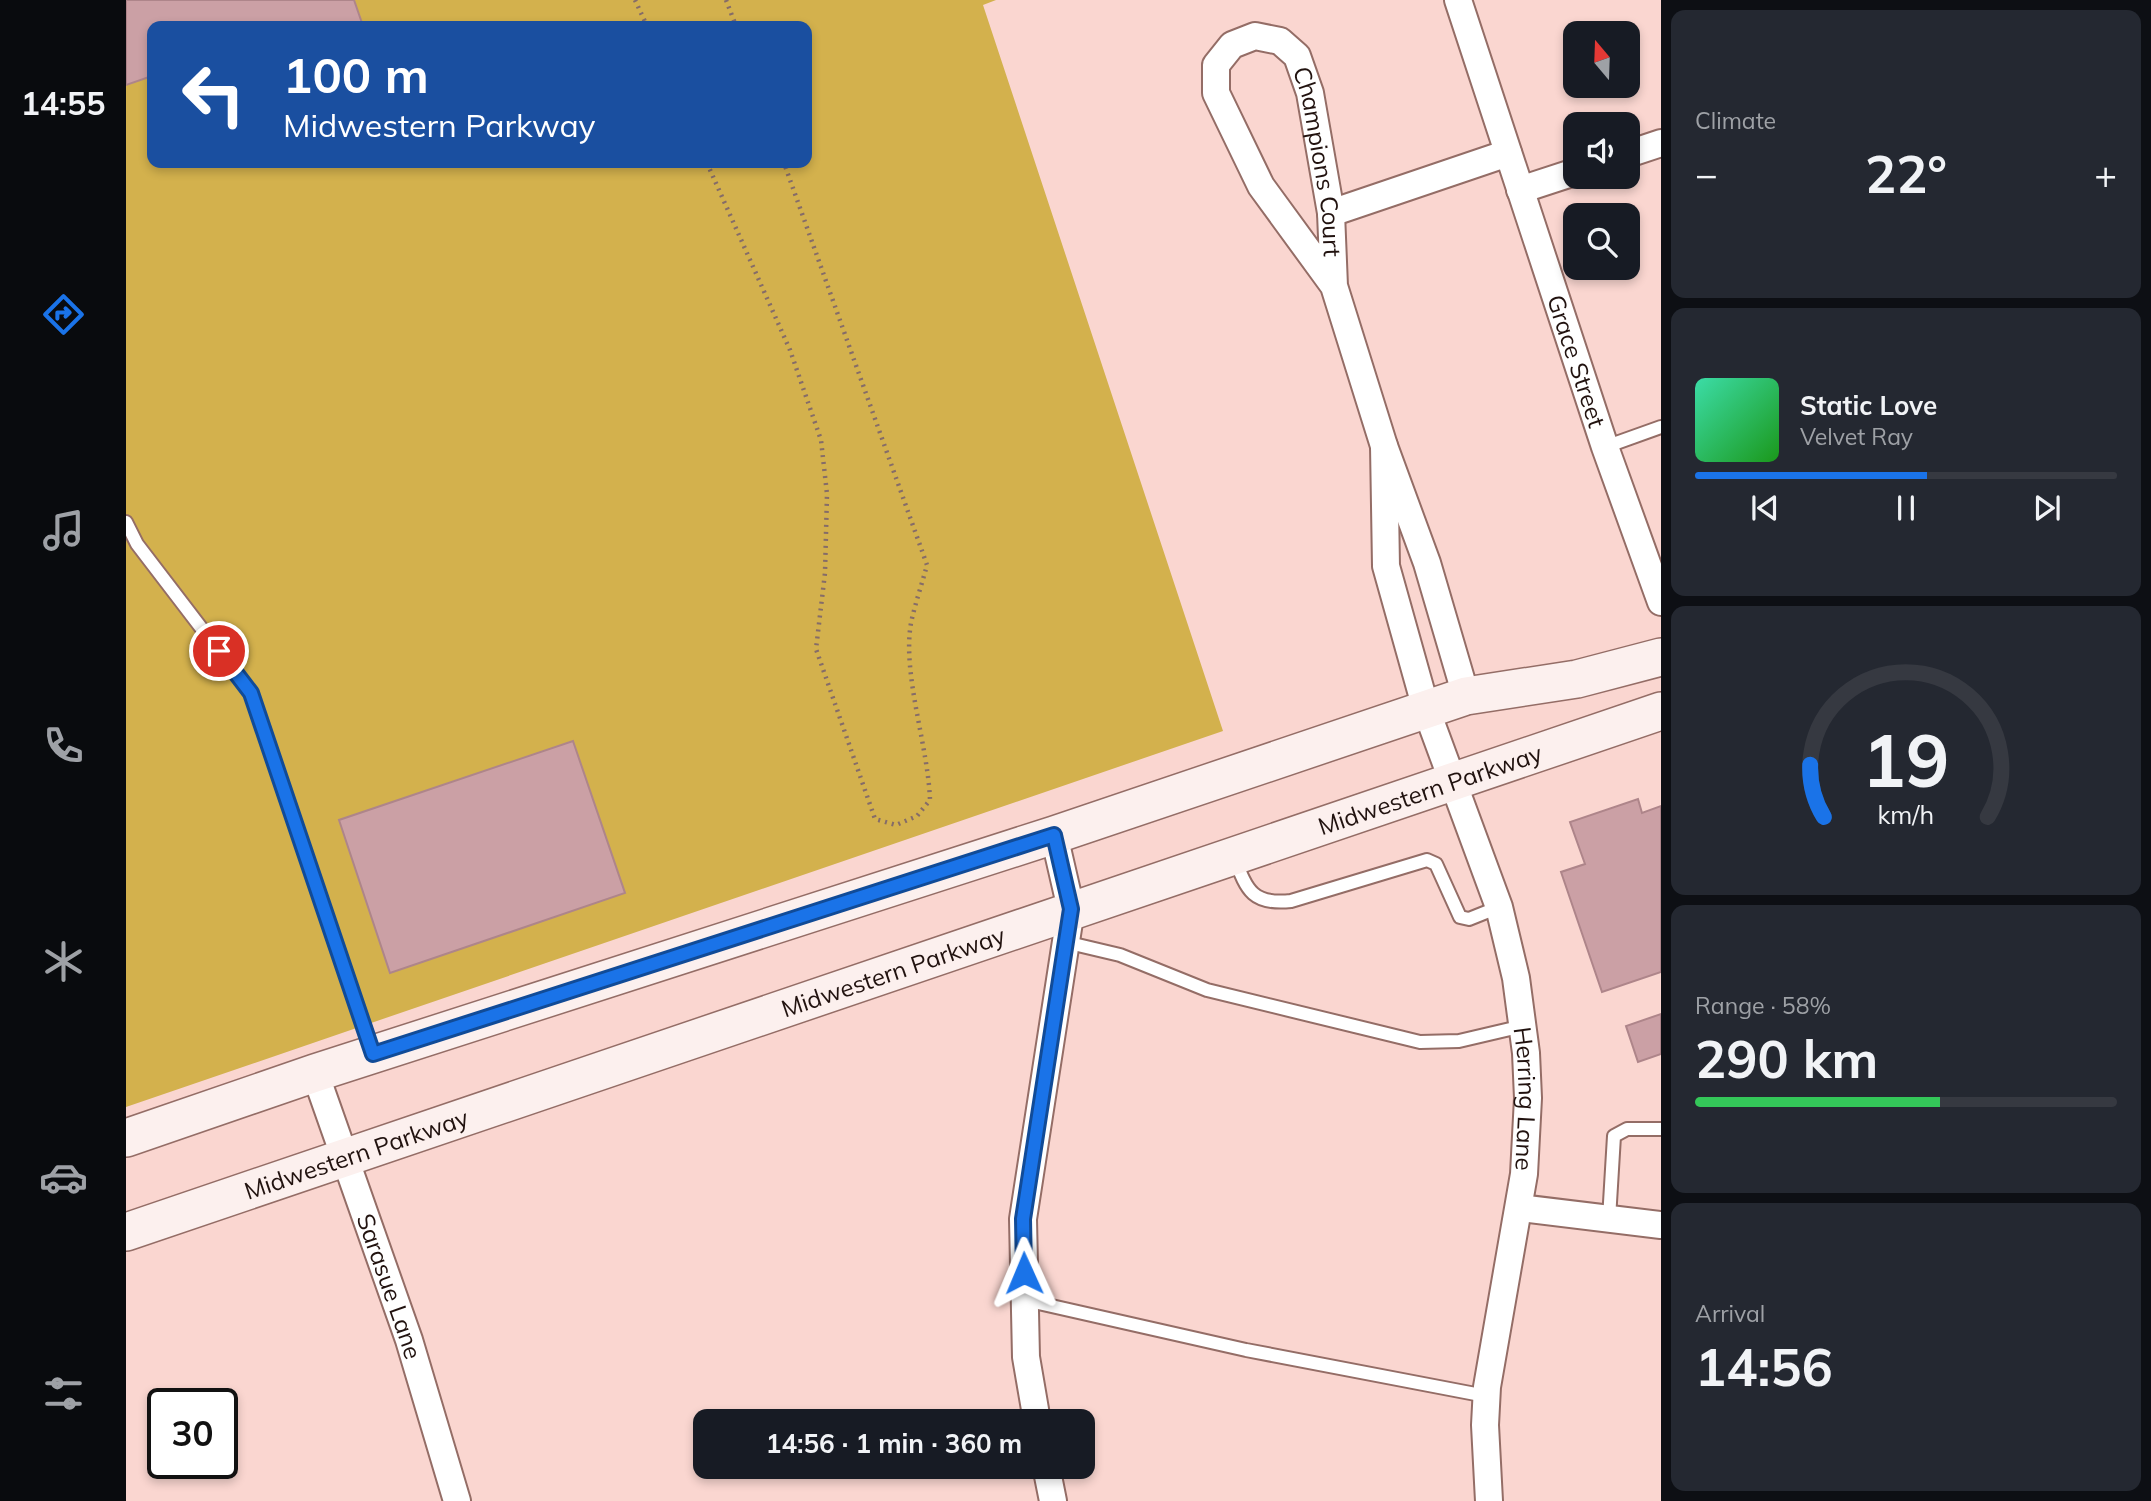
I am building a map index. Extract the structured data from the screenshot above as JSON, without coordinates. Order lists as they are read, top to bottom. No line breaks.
{"streets":{"main road":["Midwestern Parkway"],"street":["Champions Court","Grace Street","Herring Lane","Sarasue Lane"]},"crossings":[["Champions Court","Herring Lane"],["Midwestern Parkway","Herring Lane"],["Midwestern Parkway","Sarasue Lane"]],"north":"top","page":{"tabs":"14:55","tile":["Climate",["Range · 58%","290 km"],["Arrival","14:56"]],"turn":["100 m","Midwestern Parkway"],"heat":["−","22°","+"],"song":["Static Love","Velvet Ray"],"limit":"30","trip":"14:56 · 1 min · 360 m","gauge":["19","km/h"]}}
